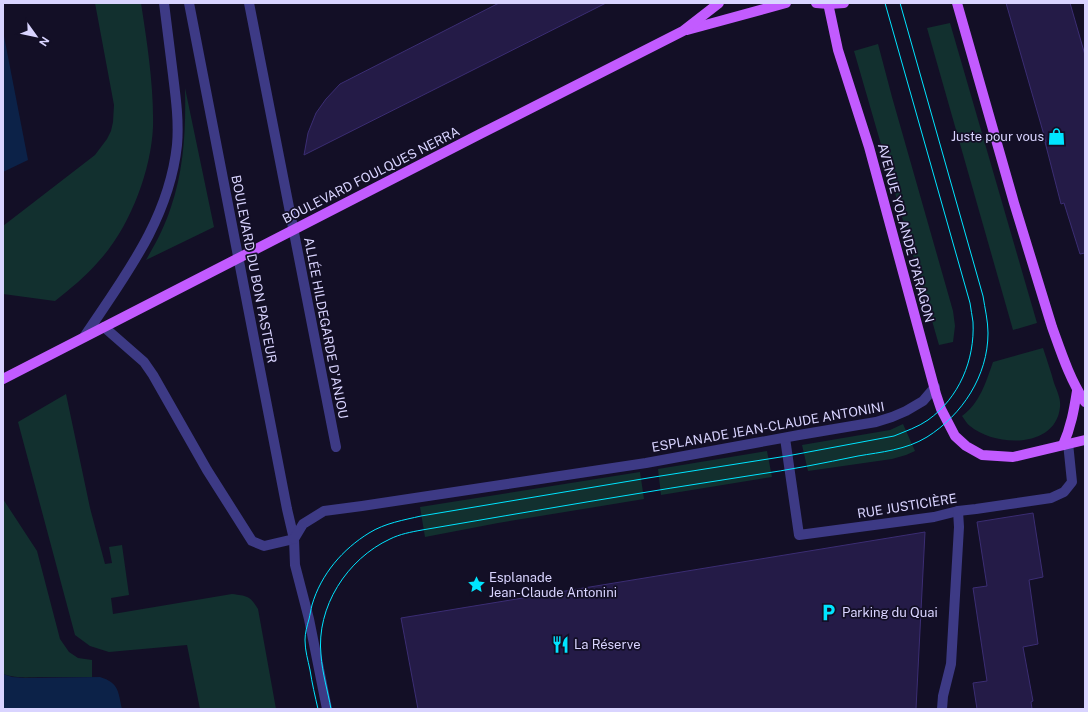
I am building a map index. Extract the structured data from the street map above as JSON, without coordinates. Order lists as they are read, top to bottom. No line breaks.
{"streets":{"main road":["BOULEVARD FOULQUES NERRA","AVENUE YOLANDE D’ARAGON"],"street":["BOULEVARD DU BON PASTEUR","ALLÉE HILDEGARDE D'ANJOU","ESPLANADE JEAN-CLAUDE ANTONINI","RUE JUSTICIÈRE"]},"crossings":[["AVENUE YOLANDE D’ARAGON","ESPLANADE JEAN-CLAUDE ANTONINI"],["AVENUE YOLANDE D’ARAGON","RUE JUSTICIÈRE"],["BOULEVARD DU BON PASTEUR","ESPLANADE JEAN-CLAUDE ANTONINI"],["ESPLANADE JEAN-CLAUDE ANTONINI","RUE JUSTICIÈRE"]],"places":{"shop":["Juste pour vous"],"place":["Esplanade Jean-Claude Antonini"],"parking":["Parking du Quai"],"restaurant":["La Réserve"]},"north":"bottom right"}
